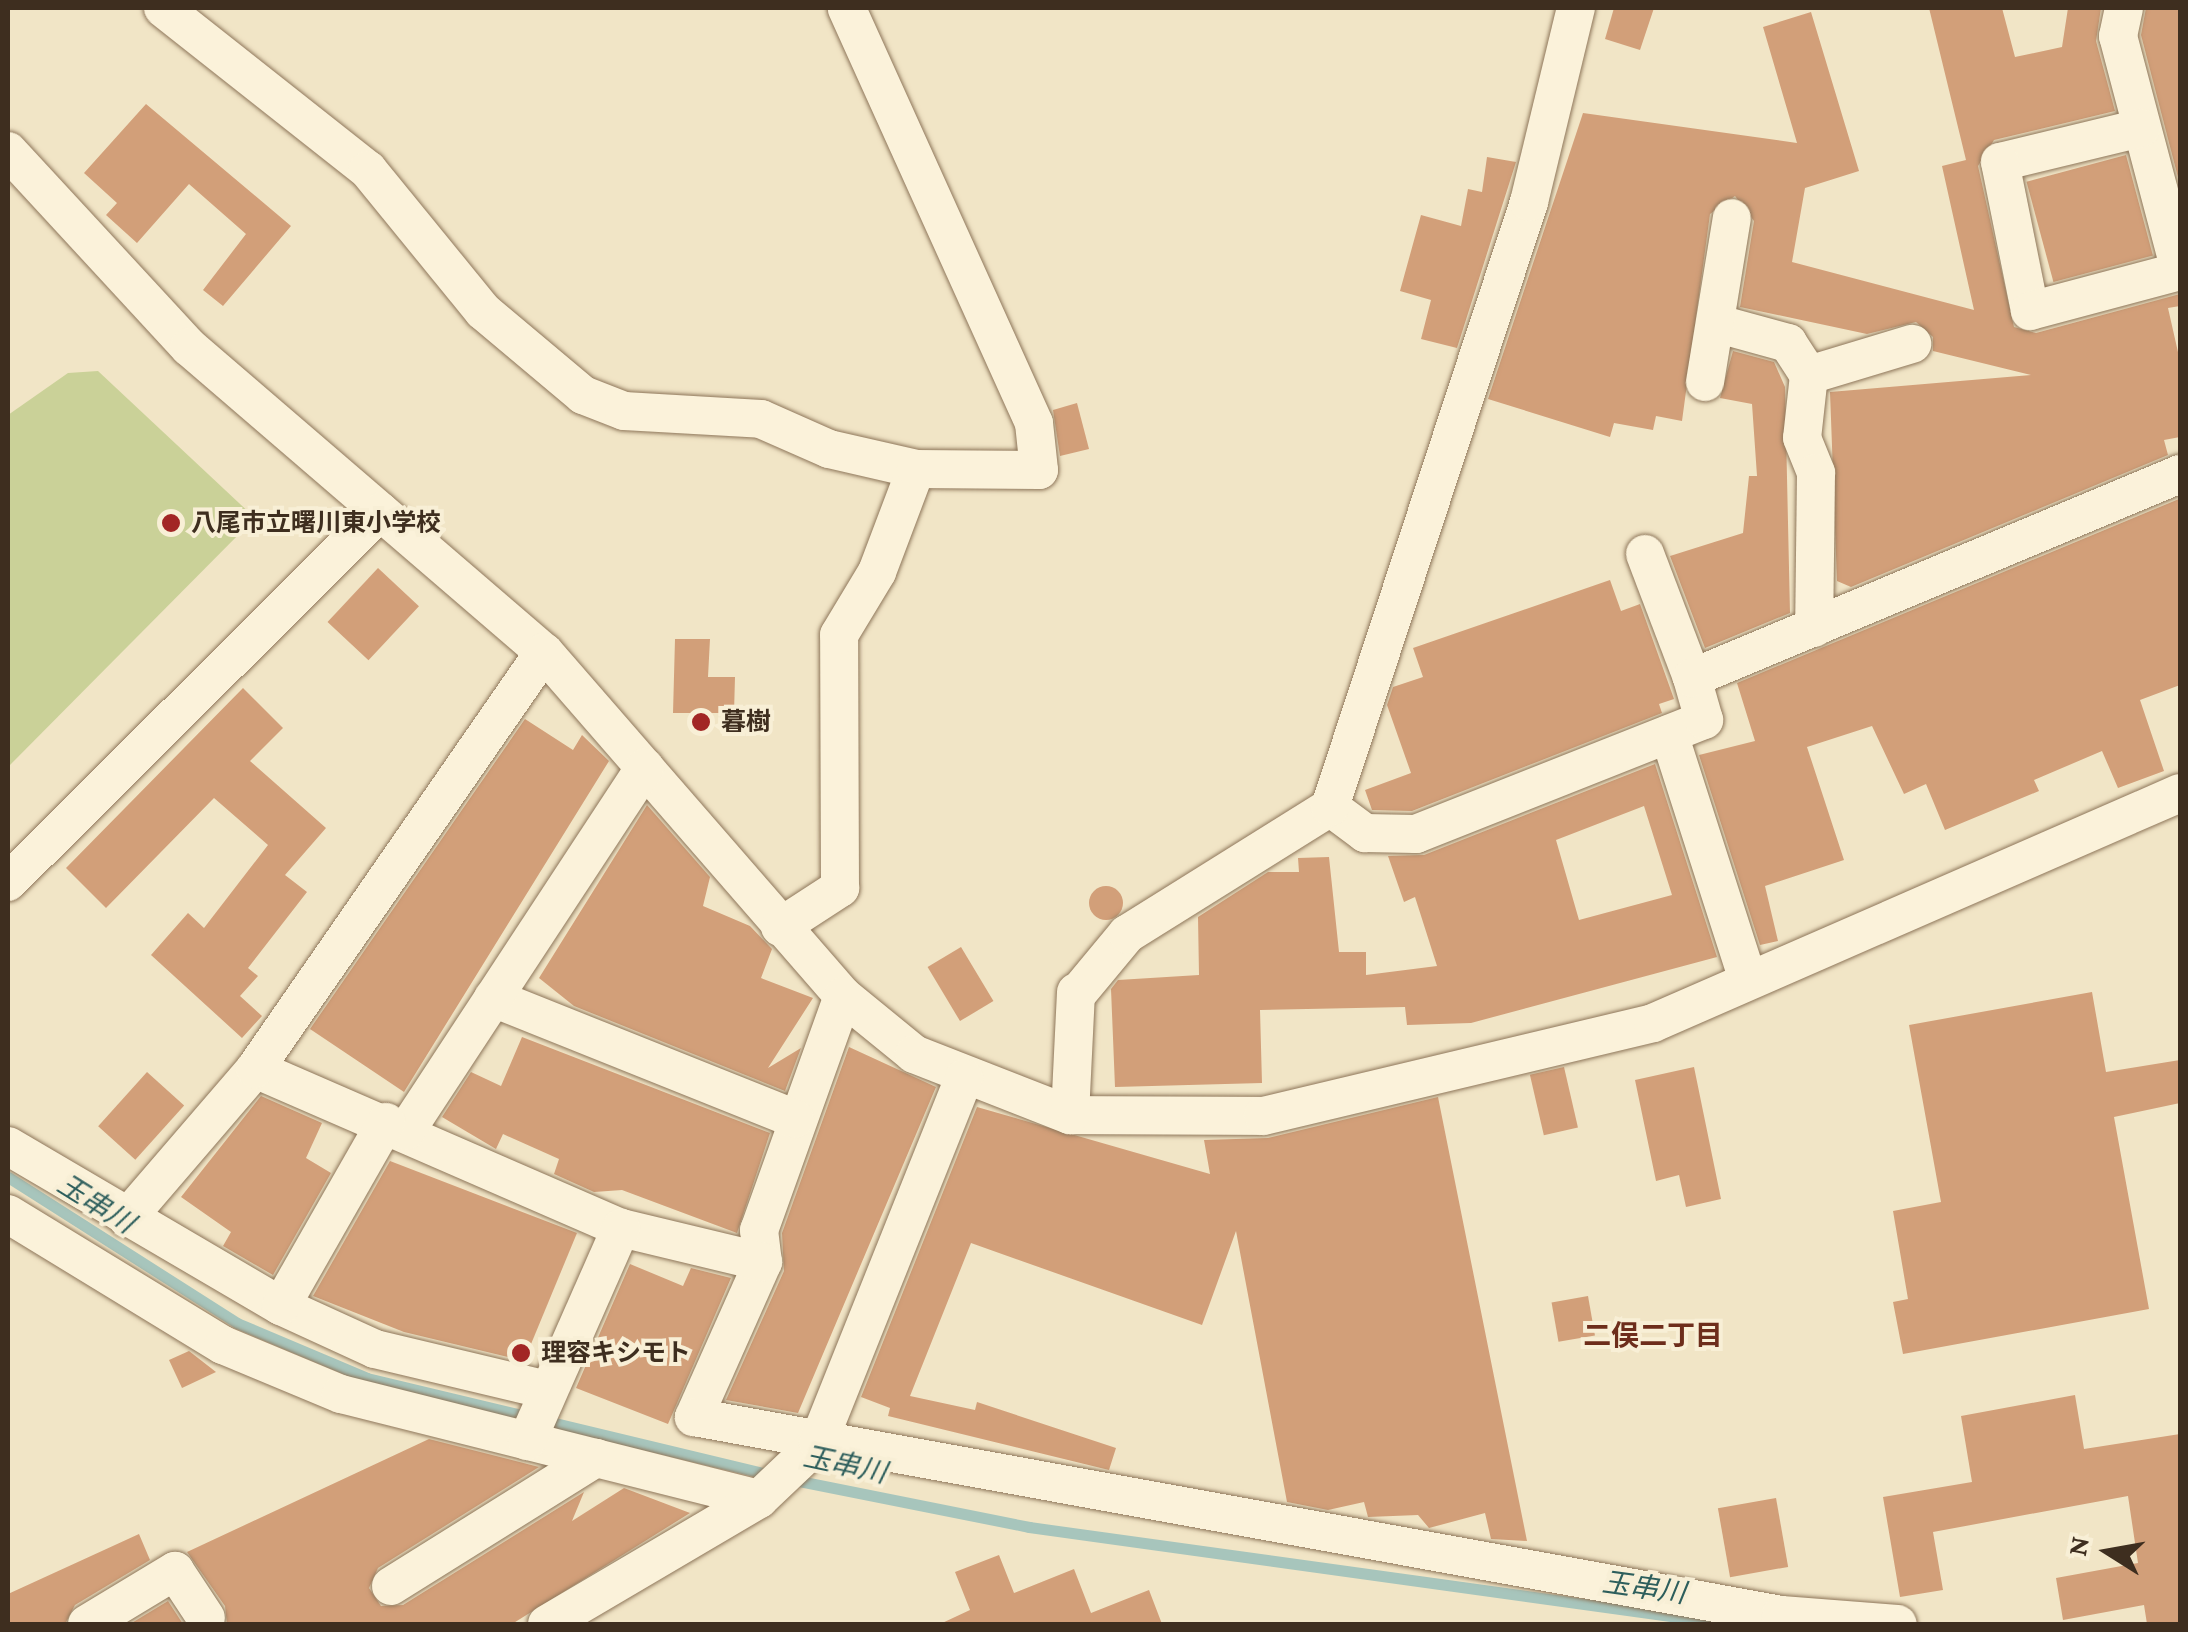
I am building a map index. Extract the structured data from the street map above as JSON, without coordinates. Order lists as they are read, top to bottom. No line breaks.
{"districts":["二俣二丁目"],"water":["玉串川"],"places":["八尾市立曙川東小学校","暮樹","理容キシモト"],"north":"left"}
